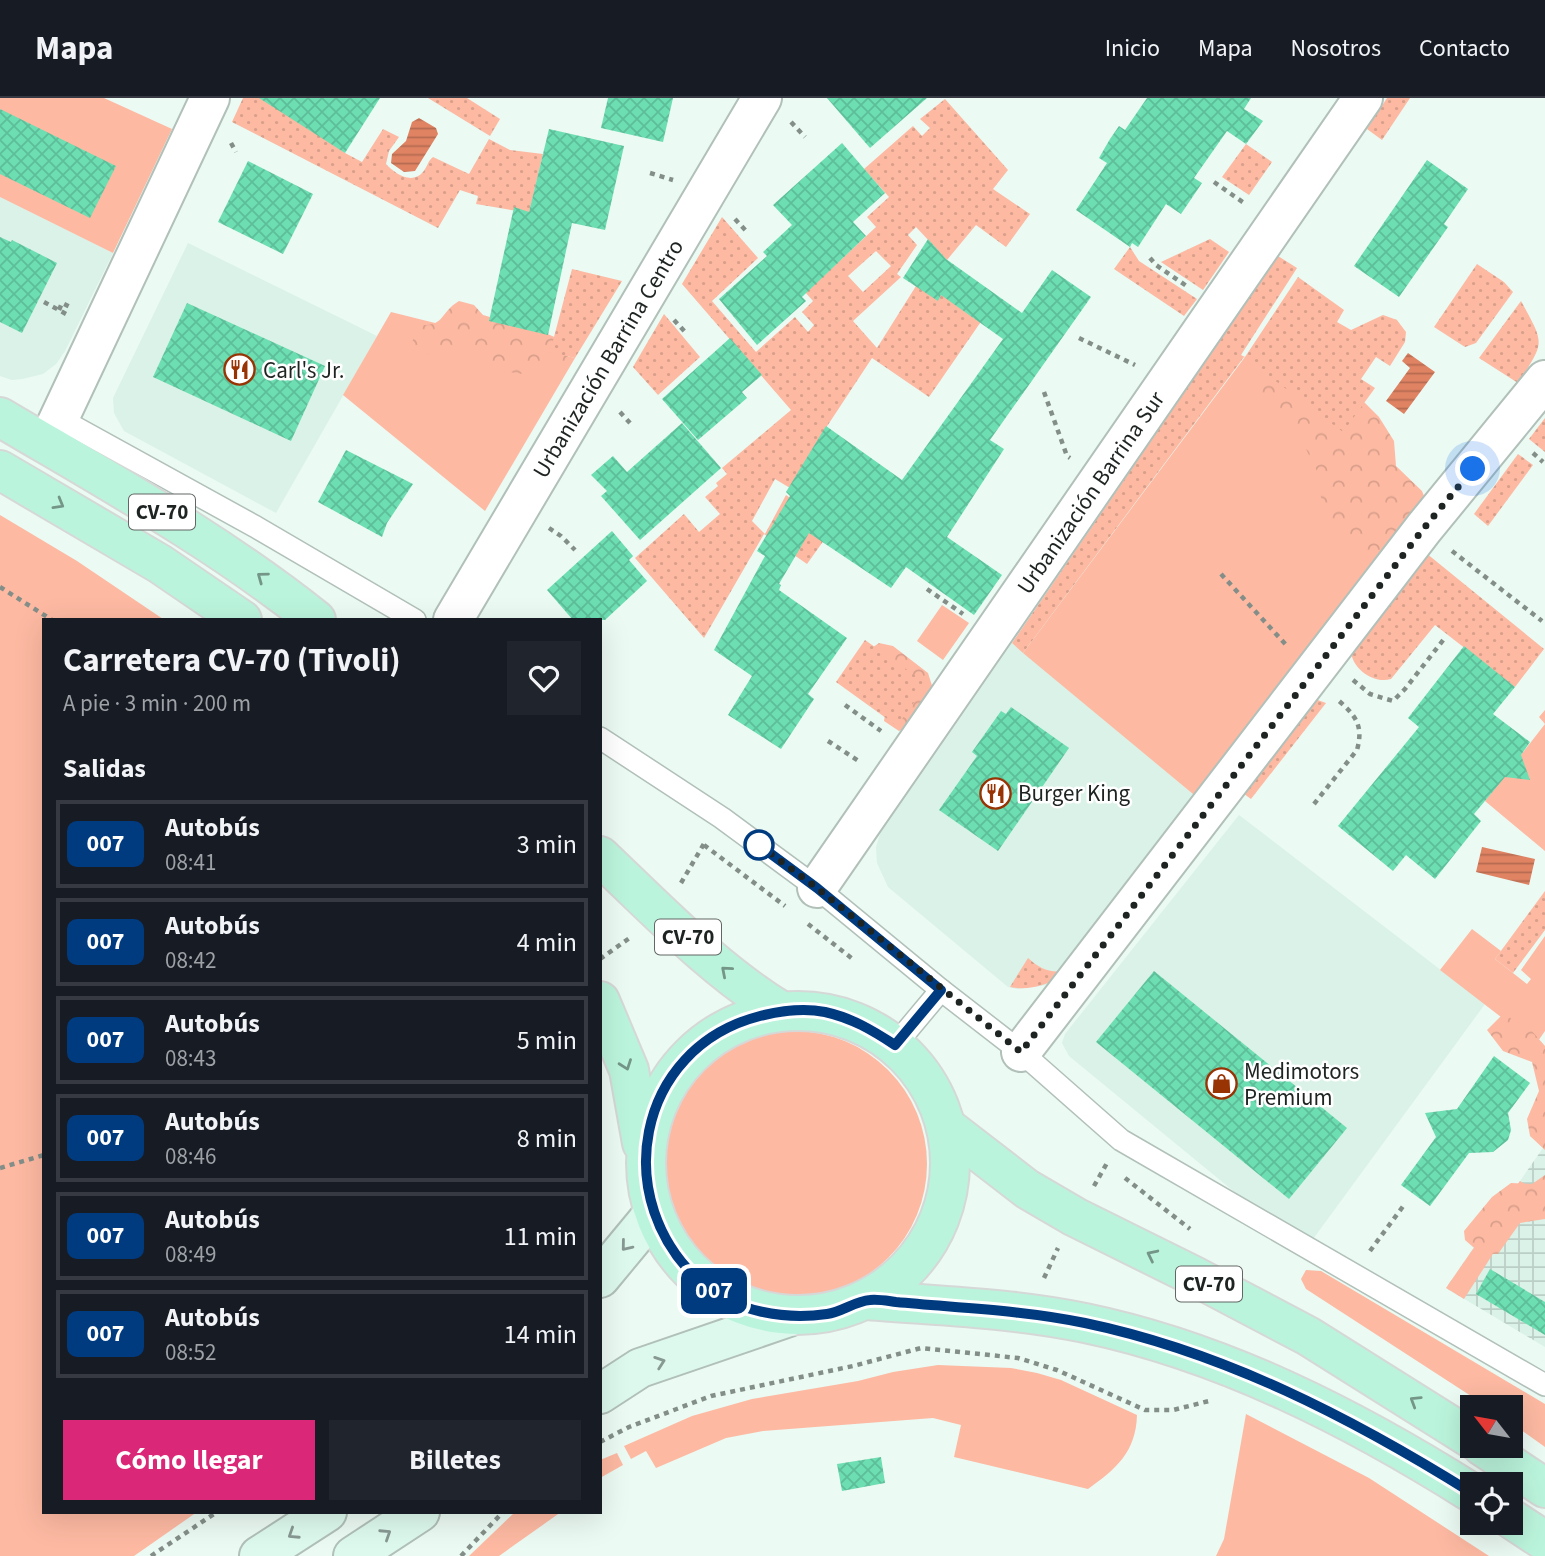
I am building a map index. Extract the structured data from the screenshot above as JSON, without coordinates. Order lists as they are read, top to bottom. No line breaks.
{"streets":{"main road":["CV-70"],"street":["Urbanización Barrina Centro","Urbanización Barrina Sur"]},"places":{"restaurant":["Carl's Jr.","Burger King"],"shop":["Medimotors Premium"]},"lines":["bus line 007"],"north":"top left","page":{"header":"Mapa","nav":["Inicio","Mapa","Nosotros","Contacto"],"on_map":"007","heading":[["Carretera CV-70 (Tivoli)","A pie · 3 min · 200 m"],"Salidas"],"list":[{"mark":"007","name":"Autobús","note":"08:41","value":"3 min"},{"mark":"007","name":"Autobús","note":"08:42","value":"4 min"},{"mark":"007","name":"Autobús","note":"08:43","value":"5 min"},{"mark":"007","name":"Autobús","note":"08:46","value":"8 min"},{"mark":"007","name":"Autobús","note":"08:49","value":"11 min"},{"mark":"007","name":"Autobús","note":"08:52","value":"14 min"}],"buttons":["Cómo llegar","Billetes"]}}
